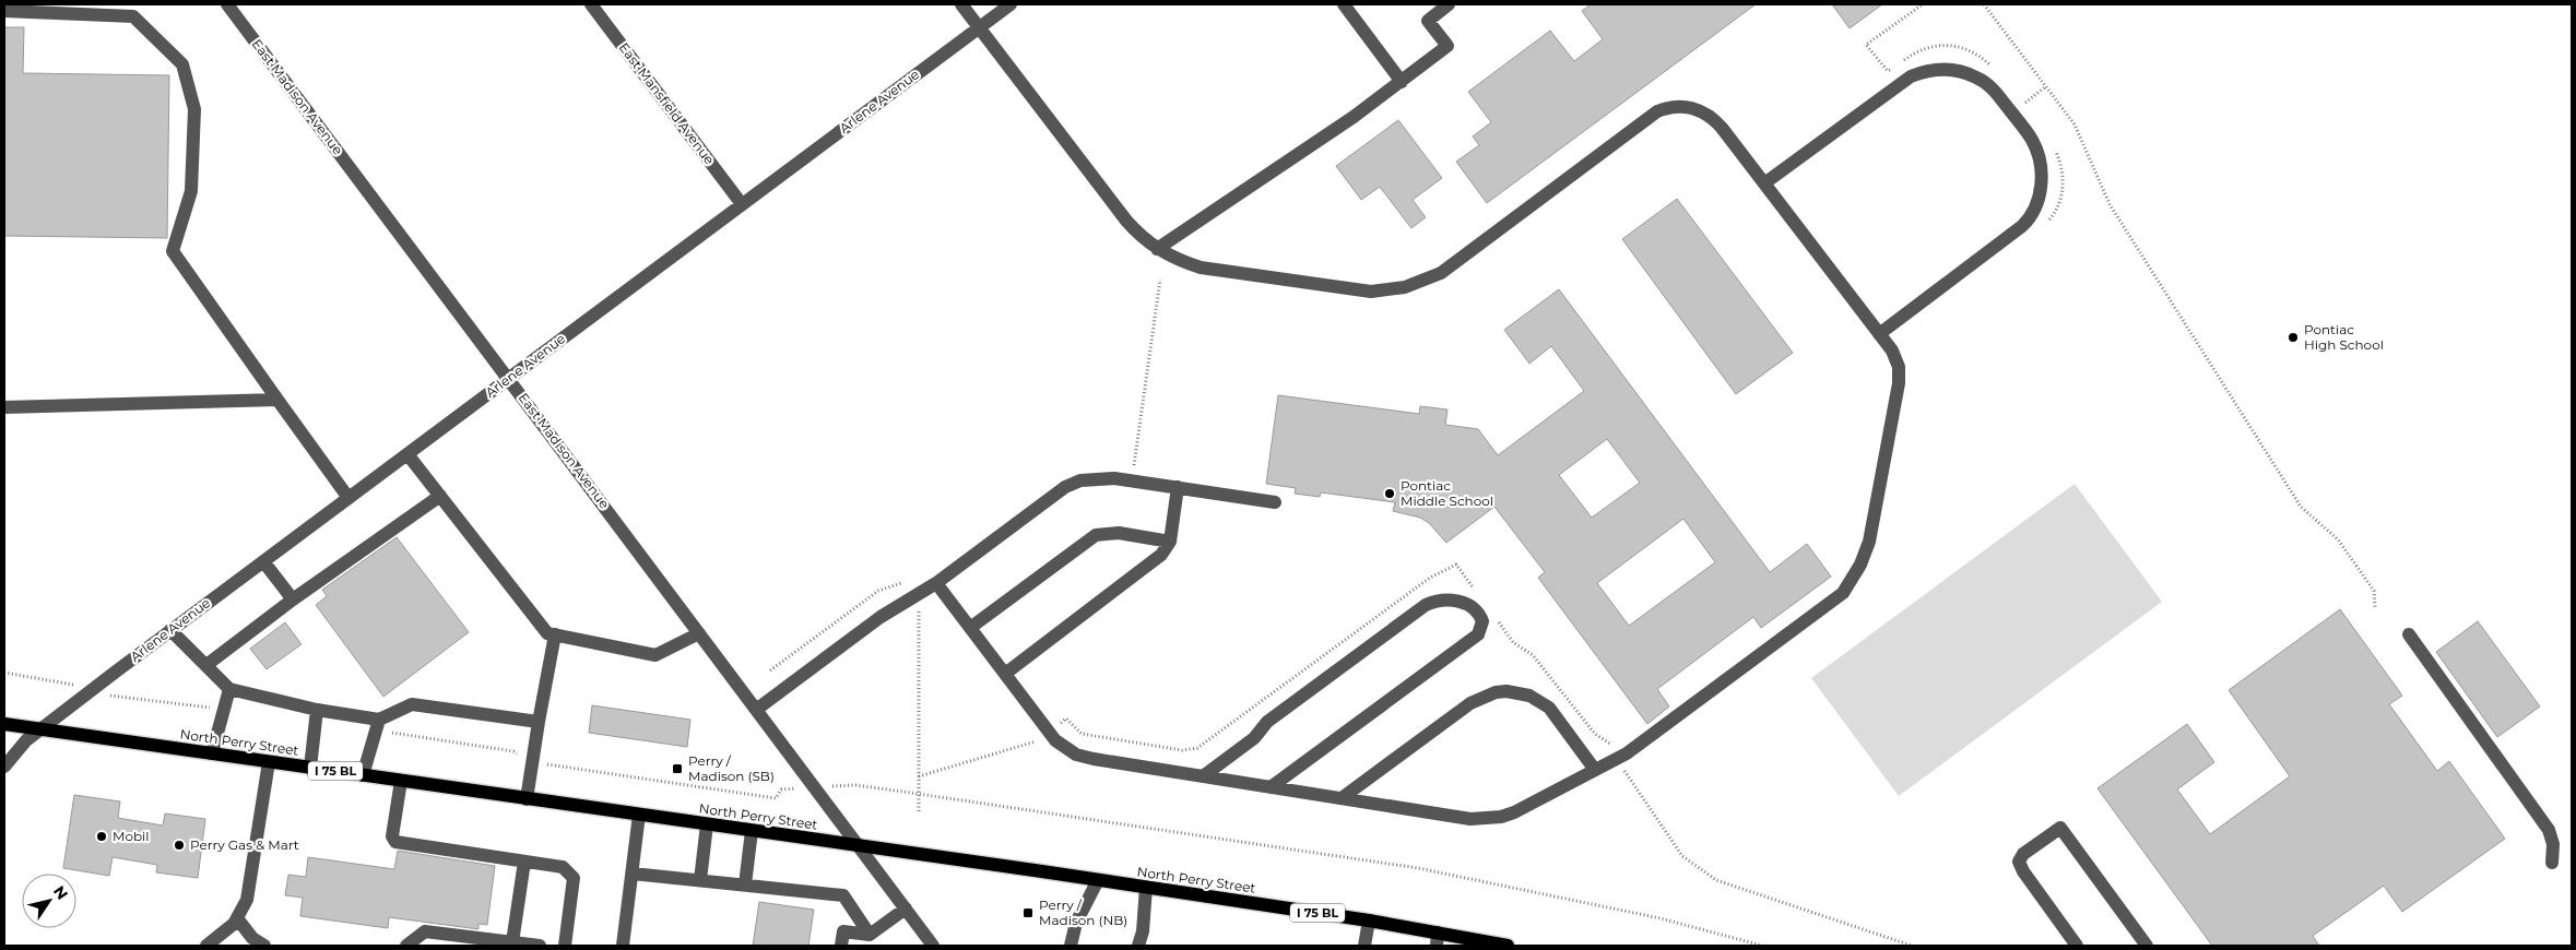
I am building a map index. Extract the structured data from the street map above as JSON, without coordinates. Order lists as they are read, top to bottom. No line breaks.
{"streets":{"main road":["North Perry Street","I 75 BL"],"street":["East Madison Avenue","Arlene Avenue","East Mansfield Avenue"]},"crossings":[["East Madison Avenue","Arlene Avenue"],["East Madison Avenue","North Perry Street"],["Arlene Avenue","East Mansfield Avenue"],["Arlene Avenue","North Perry Street"]],"places":{"other":["Pontiac High School","Pontiac Middle School","Mobil","Perry Gas & Mart"],"transit":["Perry / Madison (SB)","Perry / Madison (NB)"]},"north":"top right"}
